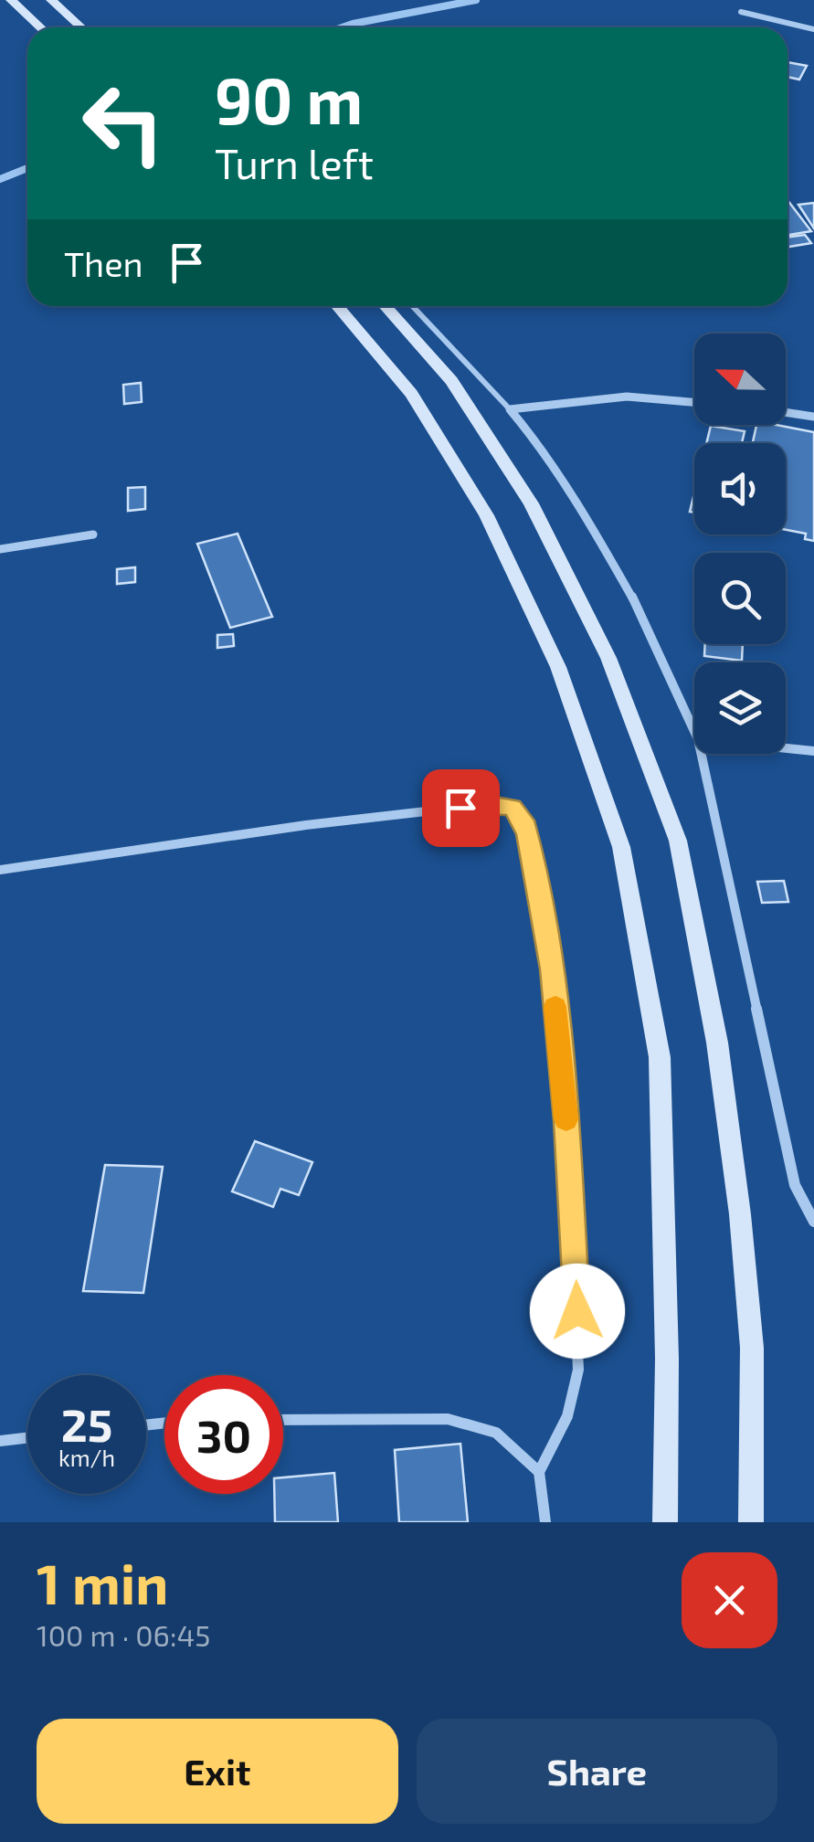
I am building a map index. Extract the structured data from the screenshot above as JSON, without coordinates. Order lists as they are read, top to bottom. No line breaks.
{"north":"left","page":{"turn":["90 m","Turn left"],"then":"Then","speed":"25 km/h","limit":"30","heading":["1 min","100 m · 06:45"],"buttons":["Exit","Share"]}}
